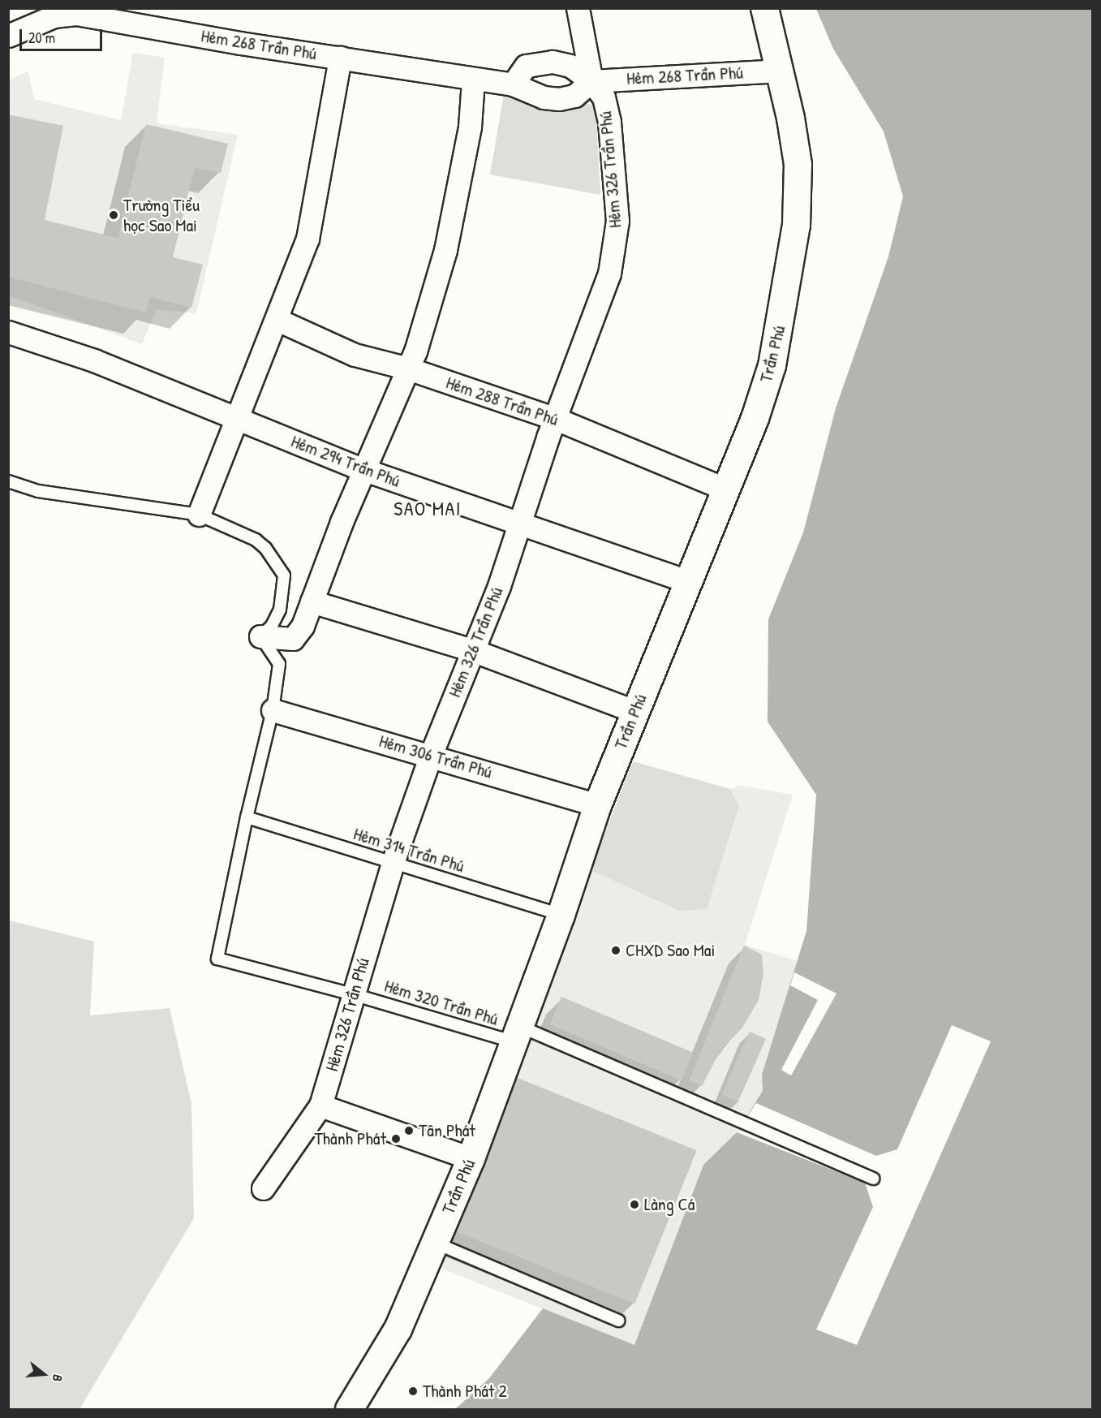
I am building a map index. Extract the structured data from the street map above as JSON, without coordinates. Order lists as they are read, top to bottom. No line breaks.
{"streets":{"main road":["Trần Phú"],"street":["Hẻm 268 Trần Phú","Hẻm 326 Trần Phú","Hẻm 288 Trần Phú","Hẻm 294 Trần Phú","Hẻm 306 Trần Phú"],"lane":["Hẻm 314 Trần Phú","Hẻm 320 Trần Phú"]},"crossings":[["Hẻm 268 Trần Phú","Hẻm 326 Trần Phú"],["Hẻm 268 Trần Phú","Trần Phú"],["Hẻm 326 Trần Phú","Hẻm 288 Trần Phú"],["Hẻm 326 Trần Phú","Hẻm 294 Trần Phú"],["Hẻm 326 Trần Phú","Hẻm 306 Trần Phú"],["Hẻm 326 Trần Phú","Hẻm 314 Trần Phú"],["Hẻm 326 Trần Phú","Hẻm 320 Trần Phú"],["Trần Phú","Hẻm 288 Trần Phú"],["Trần Phú","Hẻm 294 Trần Phú"],["Trần Phú","Hẻm 306 Trần Phú"],["Trần Phú","Hẻm 314 Trần Phú"],["Trần Phú","Hẻm 320 Trần Phú"],["Hẻm 314 Trần Phú","Hẻm 320 Trần Phú"]],"districts":["SAO MAI"],"places":["Trường Tiểu học Sao Mai","CHXD Sao Mai","Tân Phát","Thành Phát","Làng Cá","Thành Phát 2"],"scale_bar":"20 m","north":"right"}
